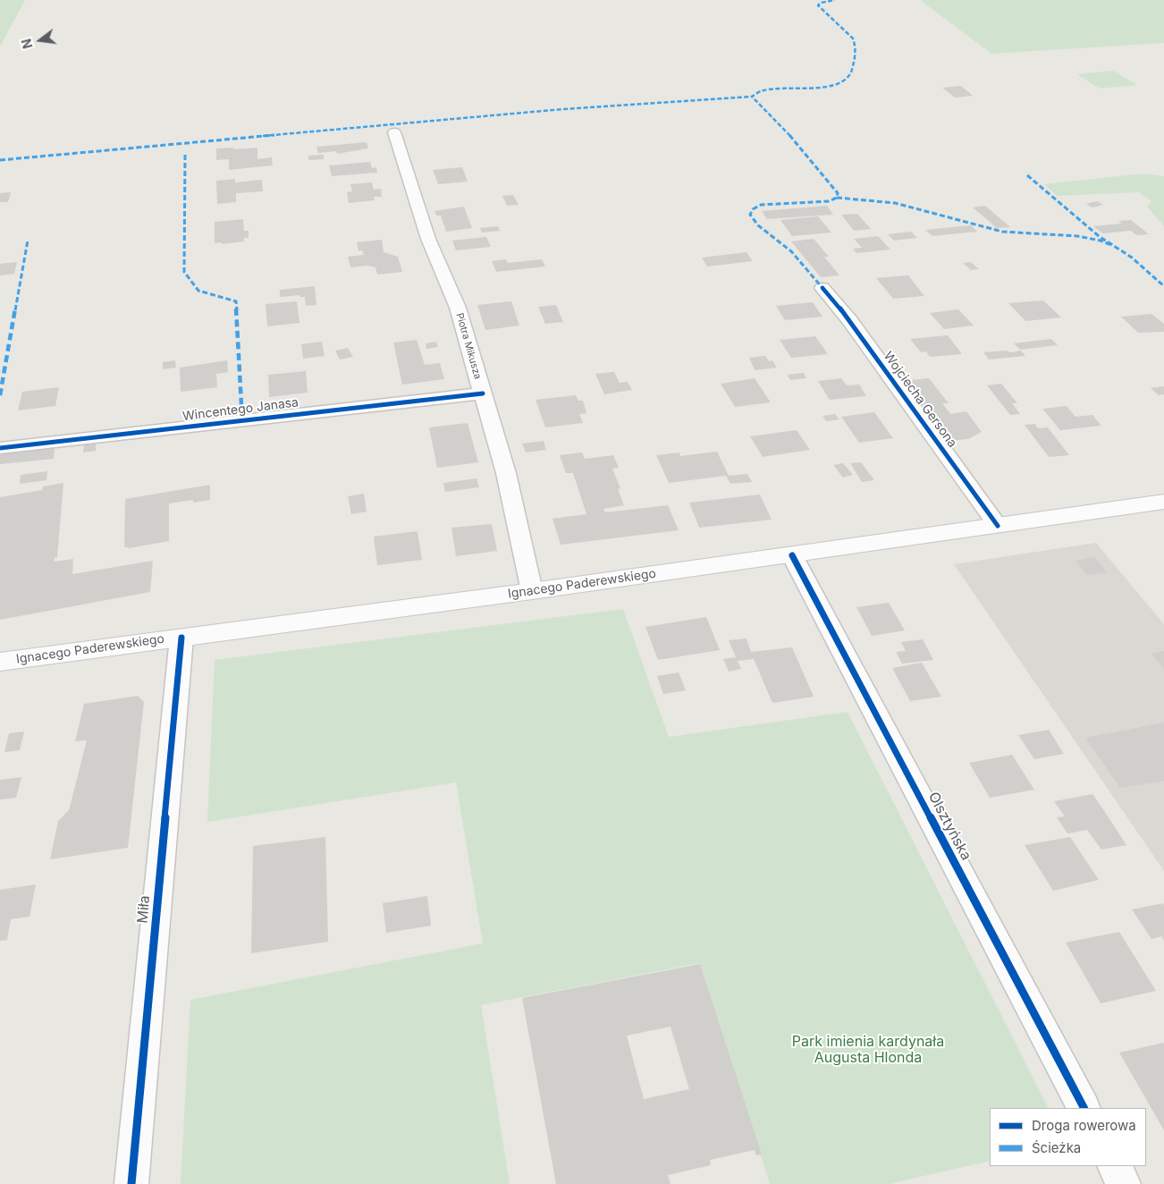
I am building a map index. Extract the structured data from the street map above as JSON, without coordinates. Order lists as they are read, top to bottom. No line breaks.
{"streets":{"main road":["Ignacego Paderewskiego"],"street":["Piotra Mikusza","Wojciecha Gersona","Wincentego Janasa","Olsztyńska","Miła"]},"crossings":[["Piotra Mikusza","Wincentego Janasa"],["Piotra Mikusza","Ignacego Paderewskiego"],["Wojciecha Gersona","Ignacego Paderewskiego"],["Ignacego Paderewskiego","Olsztyńska"],["Ignacego Paderewskiego","Miła"]],"parks":["Park imienia kardynała Augusta Hlonda"],"legend":["Droga rowerowa","Ścieżka"],"north":"left"}
